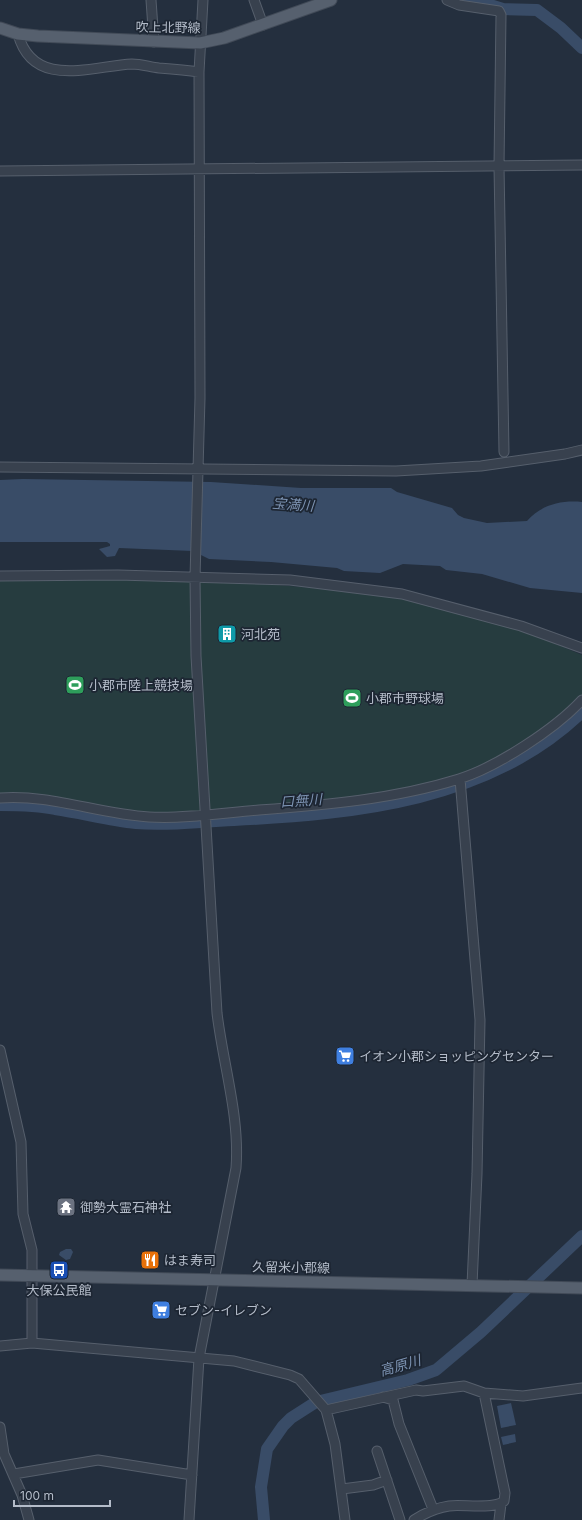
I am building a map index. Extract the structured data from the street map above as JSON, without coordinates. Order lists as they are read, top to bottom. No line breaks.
{"streets":{"main road":["吹上北野線","久留米小郡線"]},"water":["宝満川","口無川","高原川"],"places":{"building":["河北苑"],"sports":["小郡市陸上競技場","小郡市野球場"],"supermarket":["イオン小郡ショッピングセンター","セブン-イレブン"],"temple":["御勢大霊石神社"],"restaurant":["はま寿司"],"bus stop":["大保公民館"]},"scale_bar":"100 m"}
